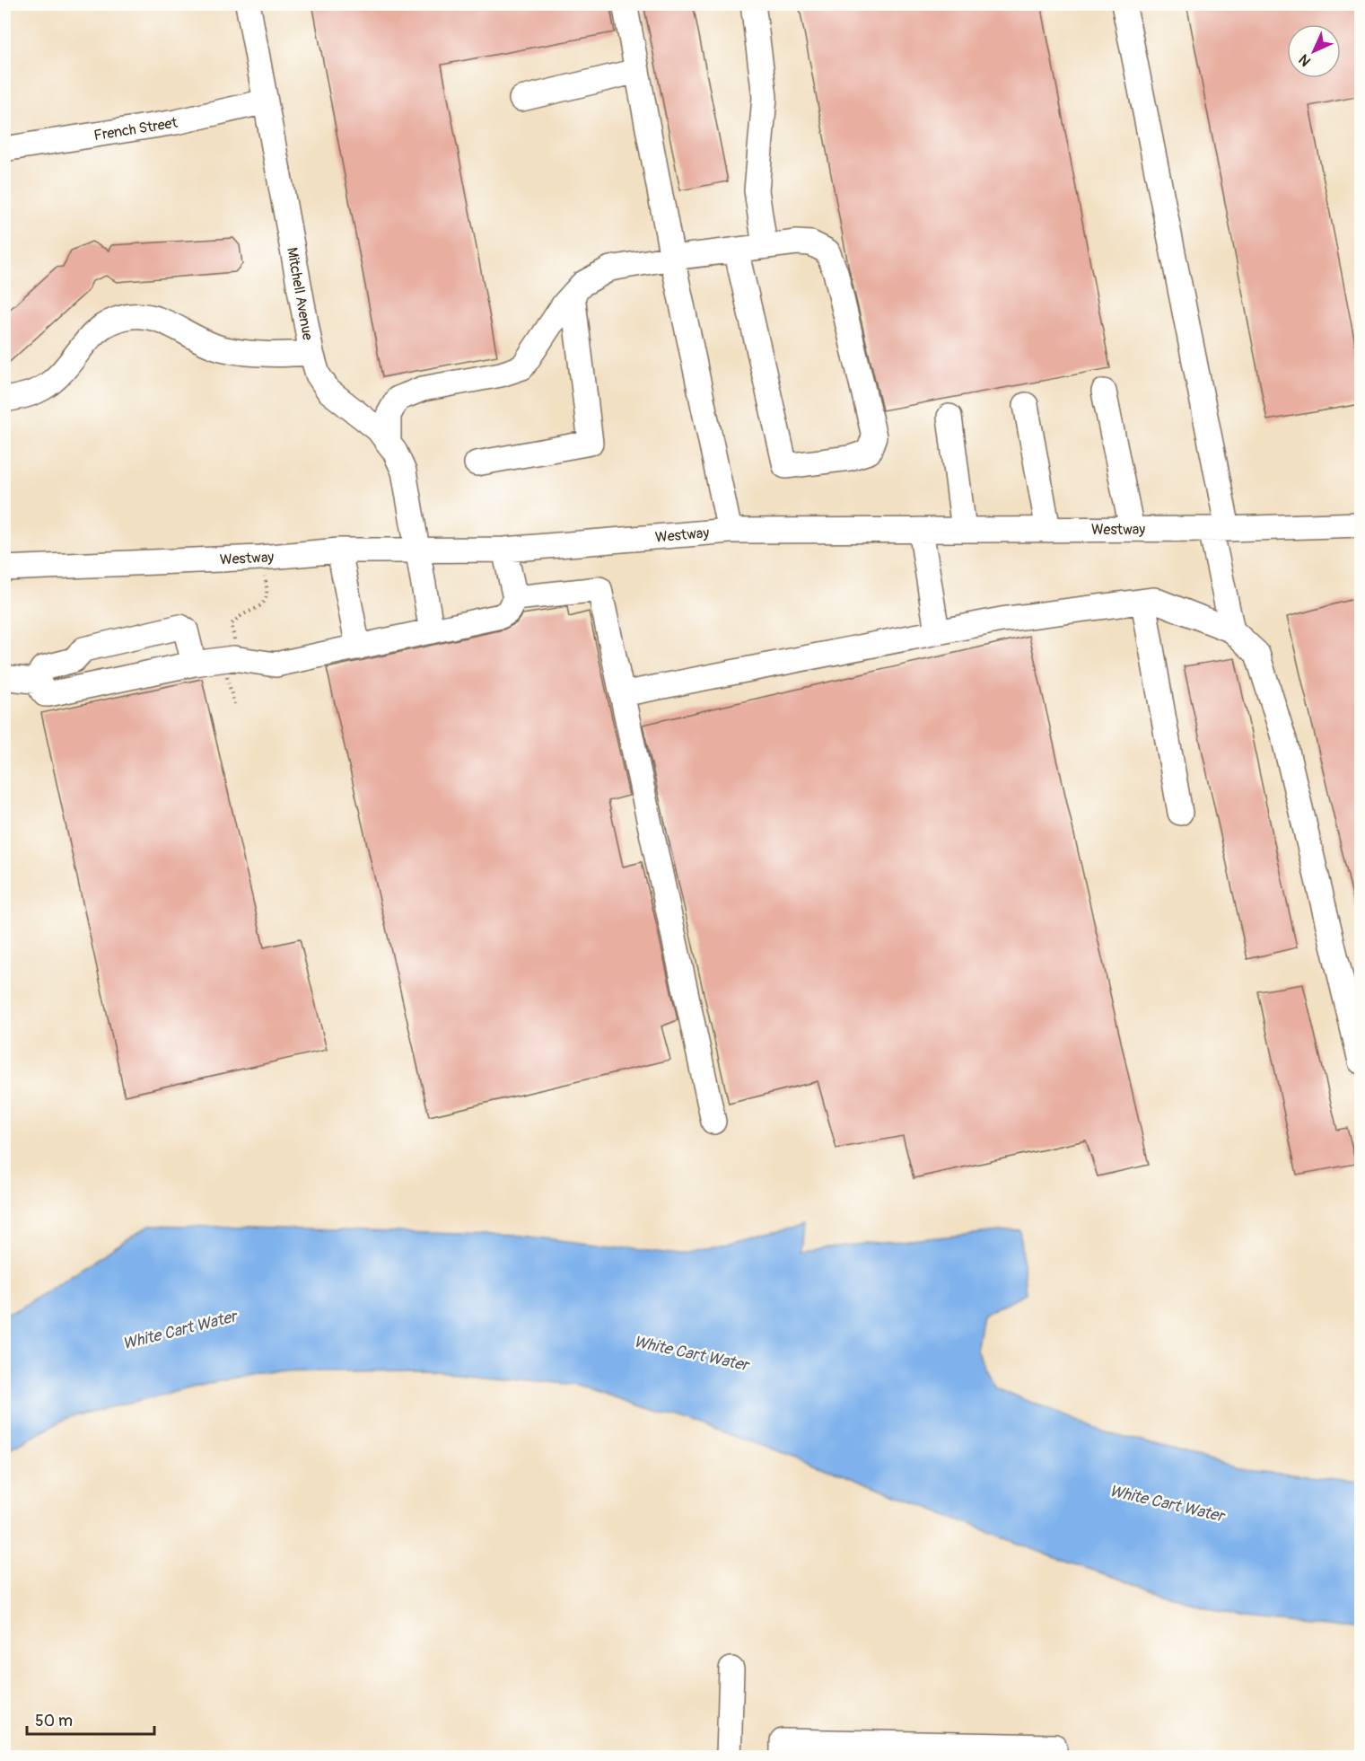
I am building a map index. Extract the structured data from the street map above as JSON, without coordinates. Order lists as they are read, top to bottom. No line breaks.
{"streets":{"lane":["French Street","Mitchell Avenue","Westway"]},"crossings":[["French Street","Mitchell Avenue"],["Mitchell Avenue","Westway"]],"water":["White Cart Water"],"scale_bar":"50 m","north":"bottom left"}
